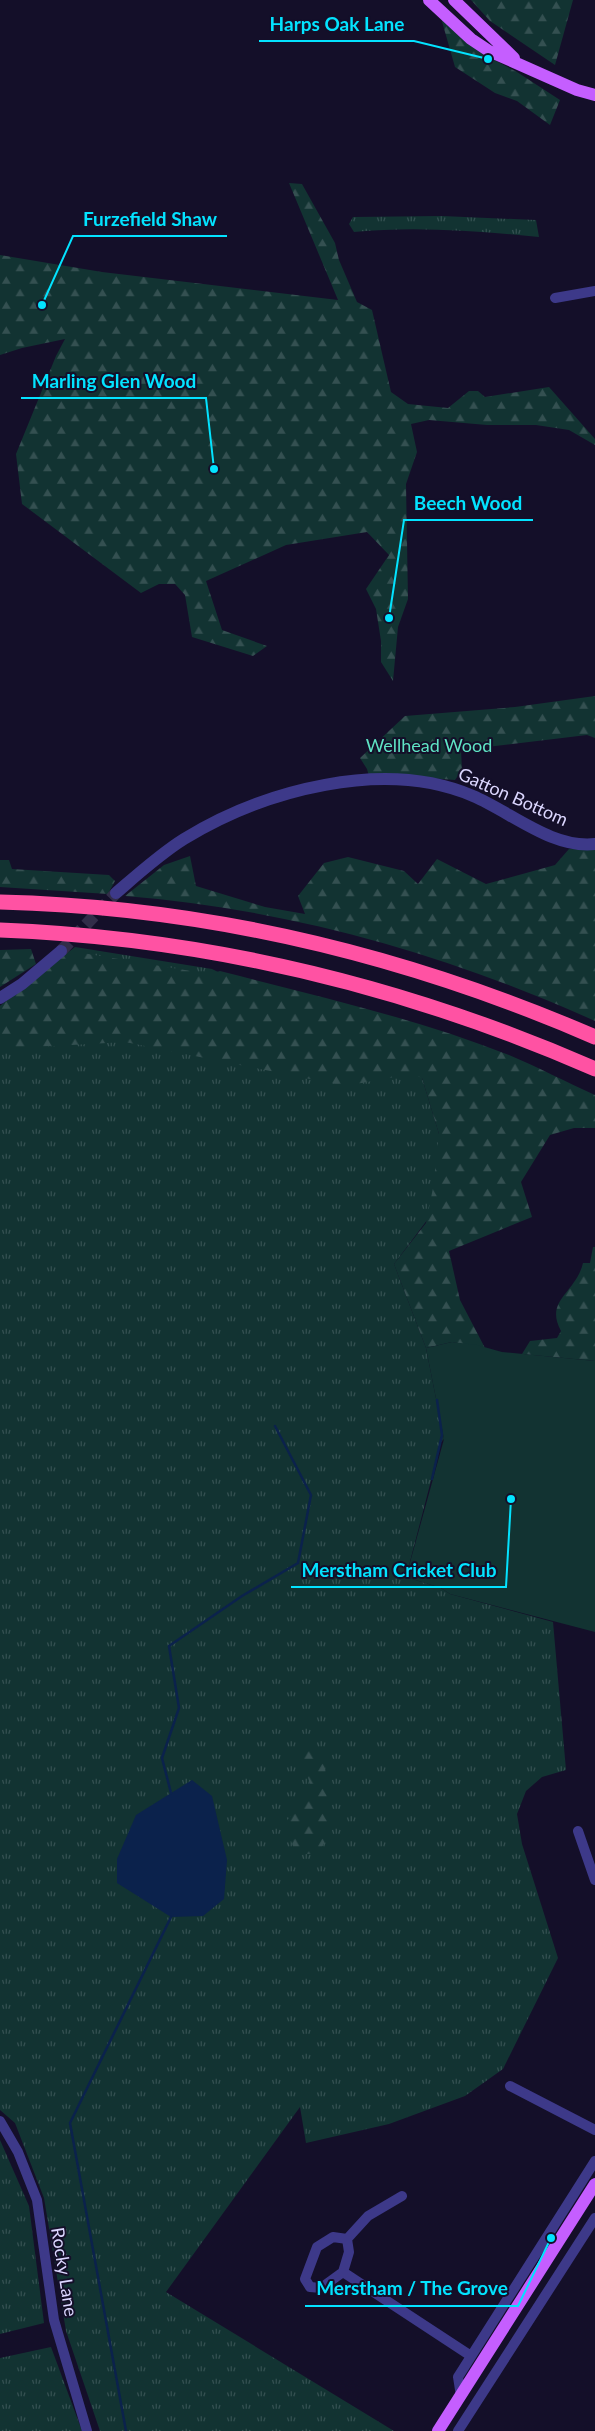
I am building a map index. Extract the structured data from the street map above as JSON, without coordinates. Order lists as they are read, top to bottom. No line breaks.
{"streets":{"street":["Gatton Bottom","Rocky Lane"]},"parks":["Wellhead Wood"],"places":["Harps Oak Lane","Furzefield Shaw","Marling Glen Wood","Beech Wood","Merstham Cricket Club","Merstham / The Grove"]}
